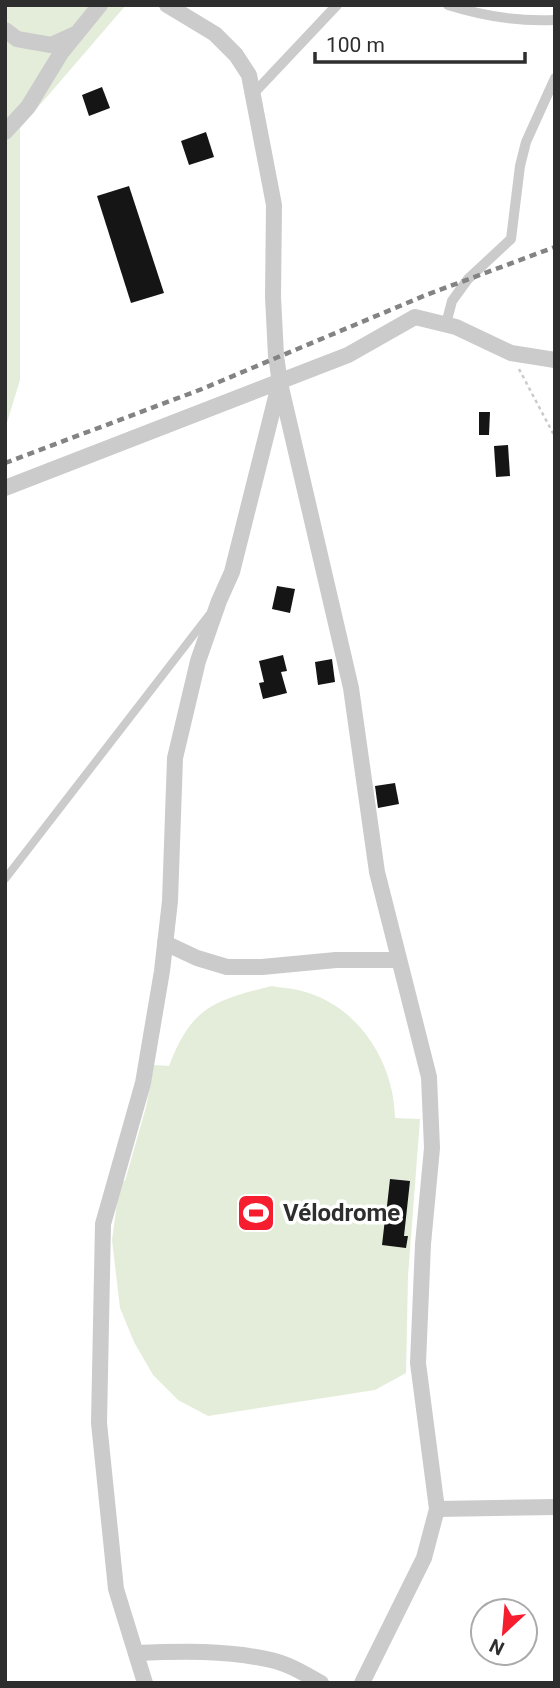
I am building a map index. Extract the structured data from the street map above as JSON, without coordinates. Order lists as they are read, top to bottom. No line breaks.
{"places":{"sports":["Vélodrome"]},"scale_bar":"100 m","north":"bottom left"}
